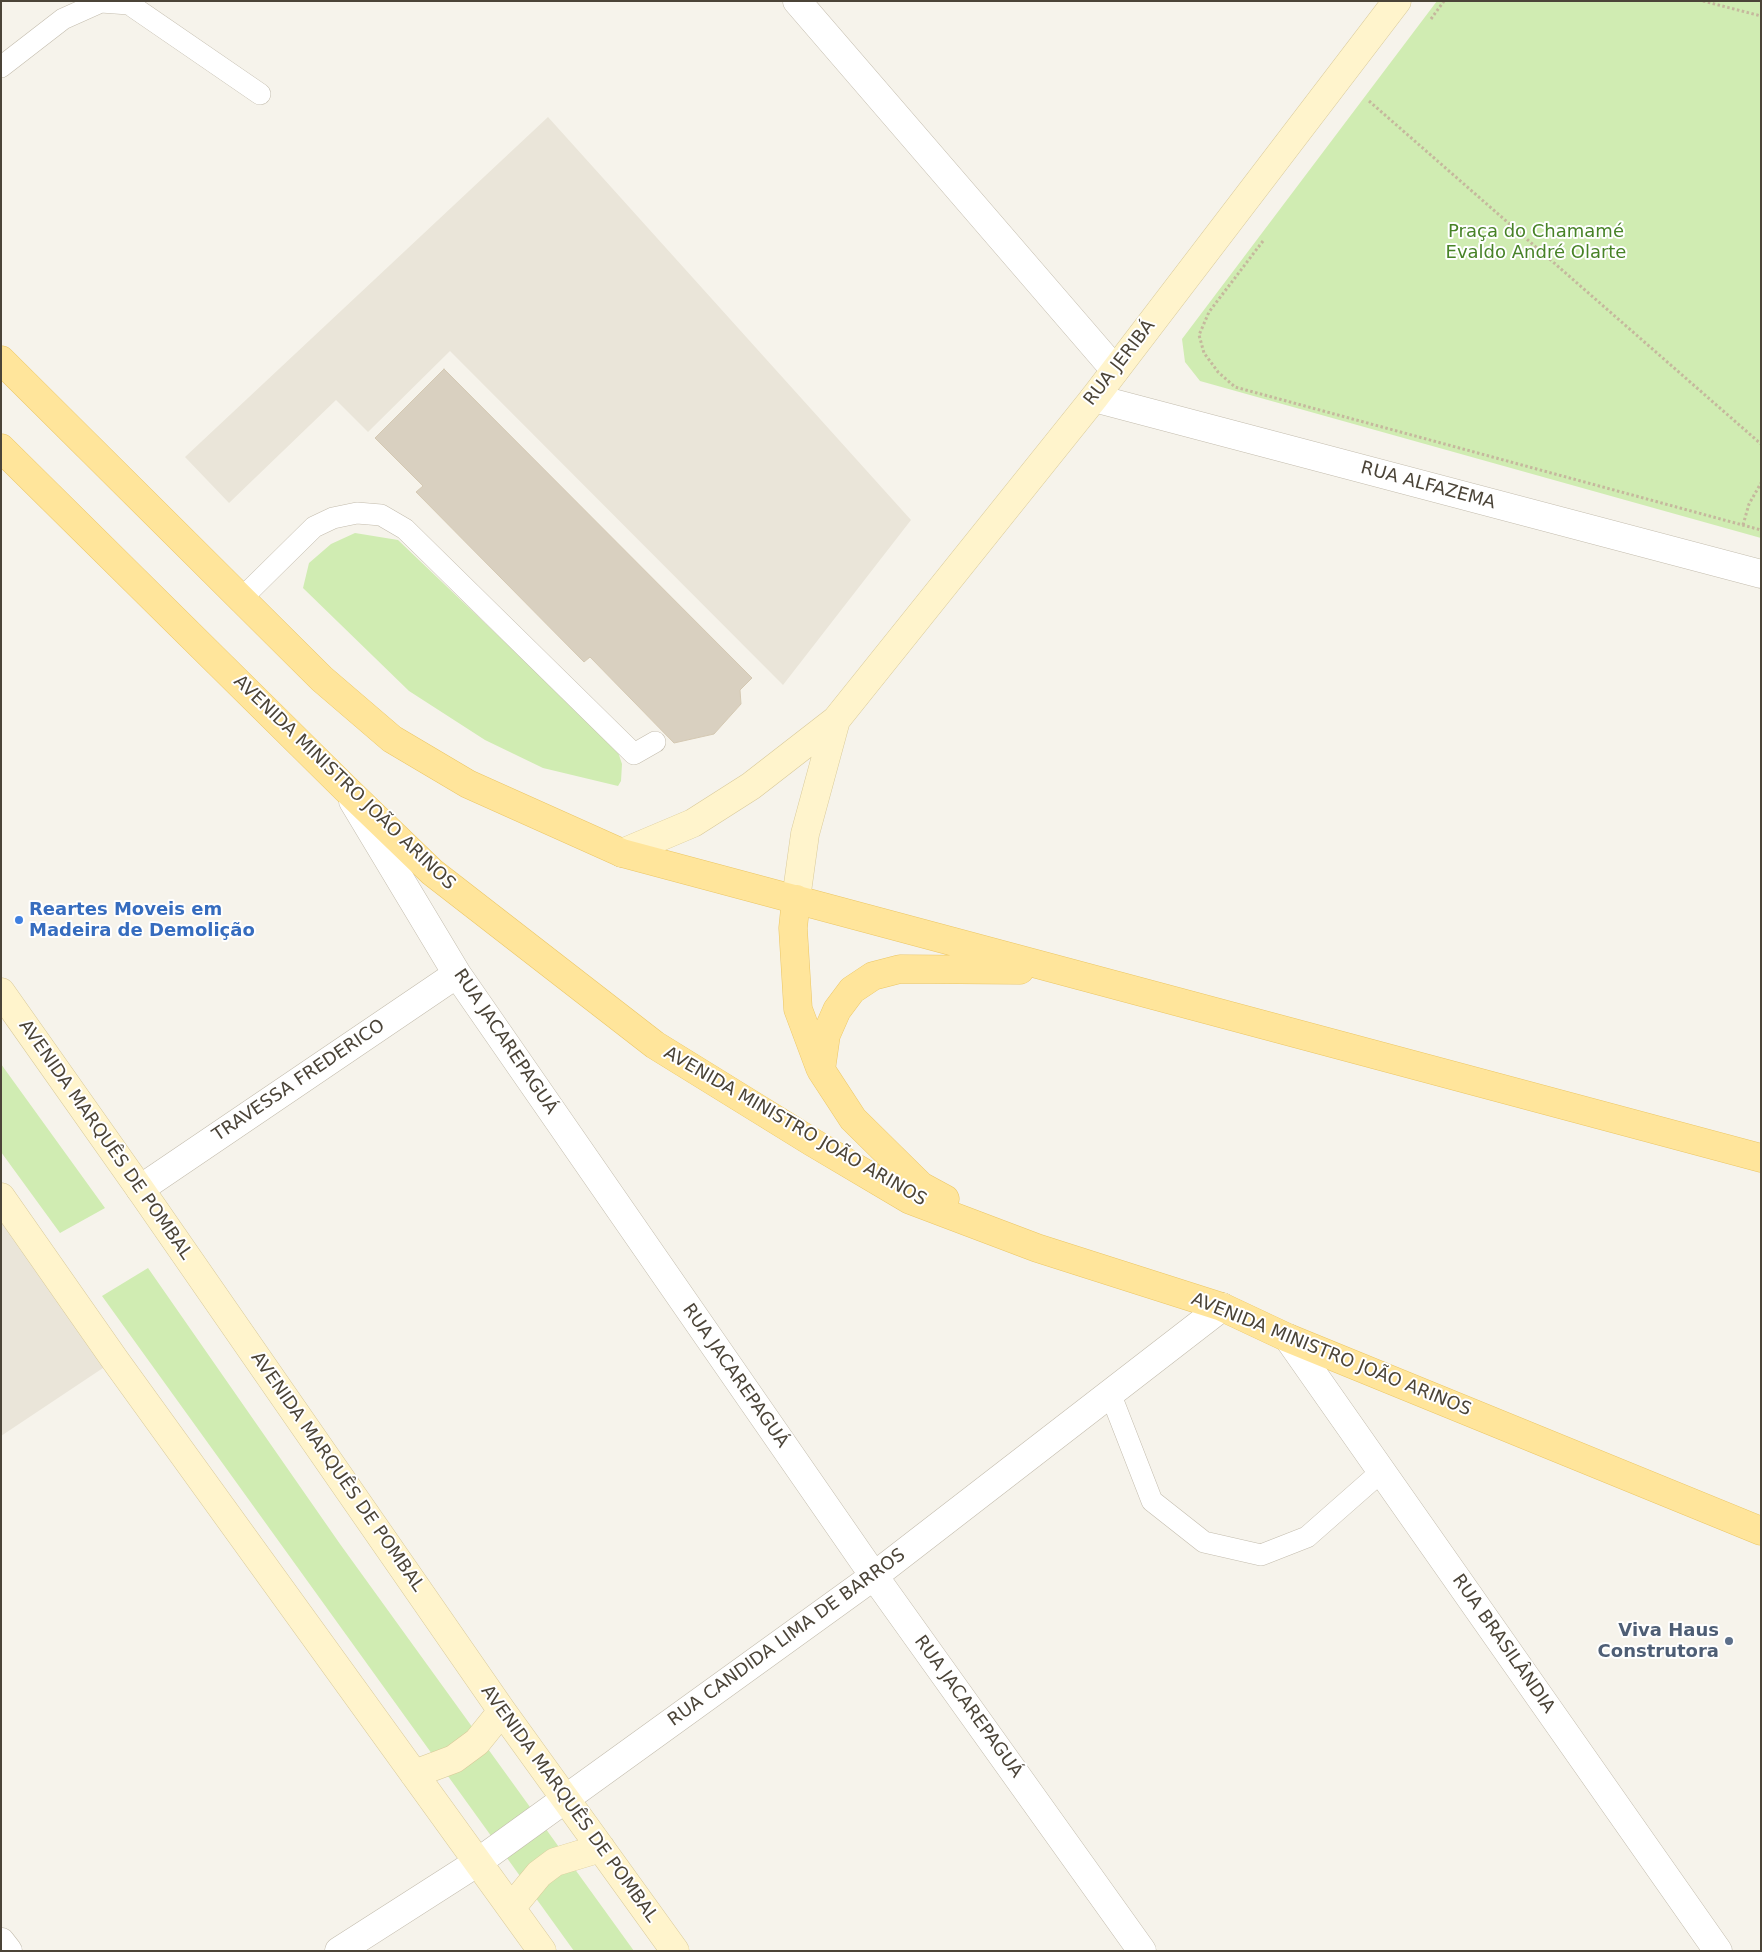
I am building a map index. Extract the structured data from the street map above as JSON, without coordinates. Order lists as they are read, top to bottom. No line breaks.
{"streets":{"main road":["RUA JERIBÁ","AVENIDA MINISTRO JOÃO ARINOS","AVENIDA MARQUÊS DE POMBAL"],"street":["RUA ALFAZEMA","RUA JACAREPAGUÁ","TRAVESSA FREDERICO","RUA CANDIDA LIMA DE BARROS","RUA BRASILÂNDIA"]},"crossings":[["RUA JERIBÁ","RUA ALFAZEMA"],["AVENIDA MINISTRO JOÃO ARINOS","RUA JACAREPAGUÁ"],["AVENIDA MINISTRO JOÃO ARINOS","RUA CANDIDA LIMA DE BARROS"],["AVENIDA MINISTRO JOÃO ARINOS","RUA BRASILÂNDIA"],["RUA JACAREPAGUÁ","TRAVESSA FREDERICO"],["RUA JACAREPAGUÁ","RUA CANDIDA LIMA DE BARROS"],["TRAVESSA FREDERICO","AVENIDA MARQUÊS DE POMBAL"],["AVENIDA MARQUÊS DE POMBAL","RUA CANDIDA LIMA DE BARROS"]],"parks":["Praça do Chamamé Evaldo André Olarte"],"places":["Reartes Moveis em Madeira de Demolição","Viva Haus Construtora"]}
